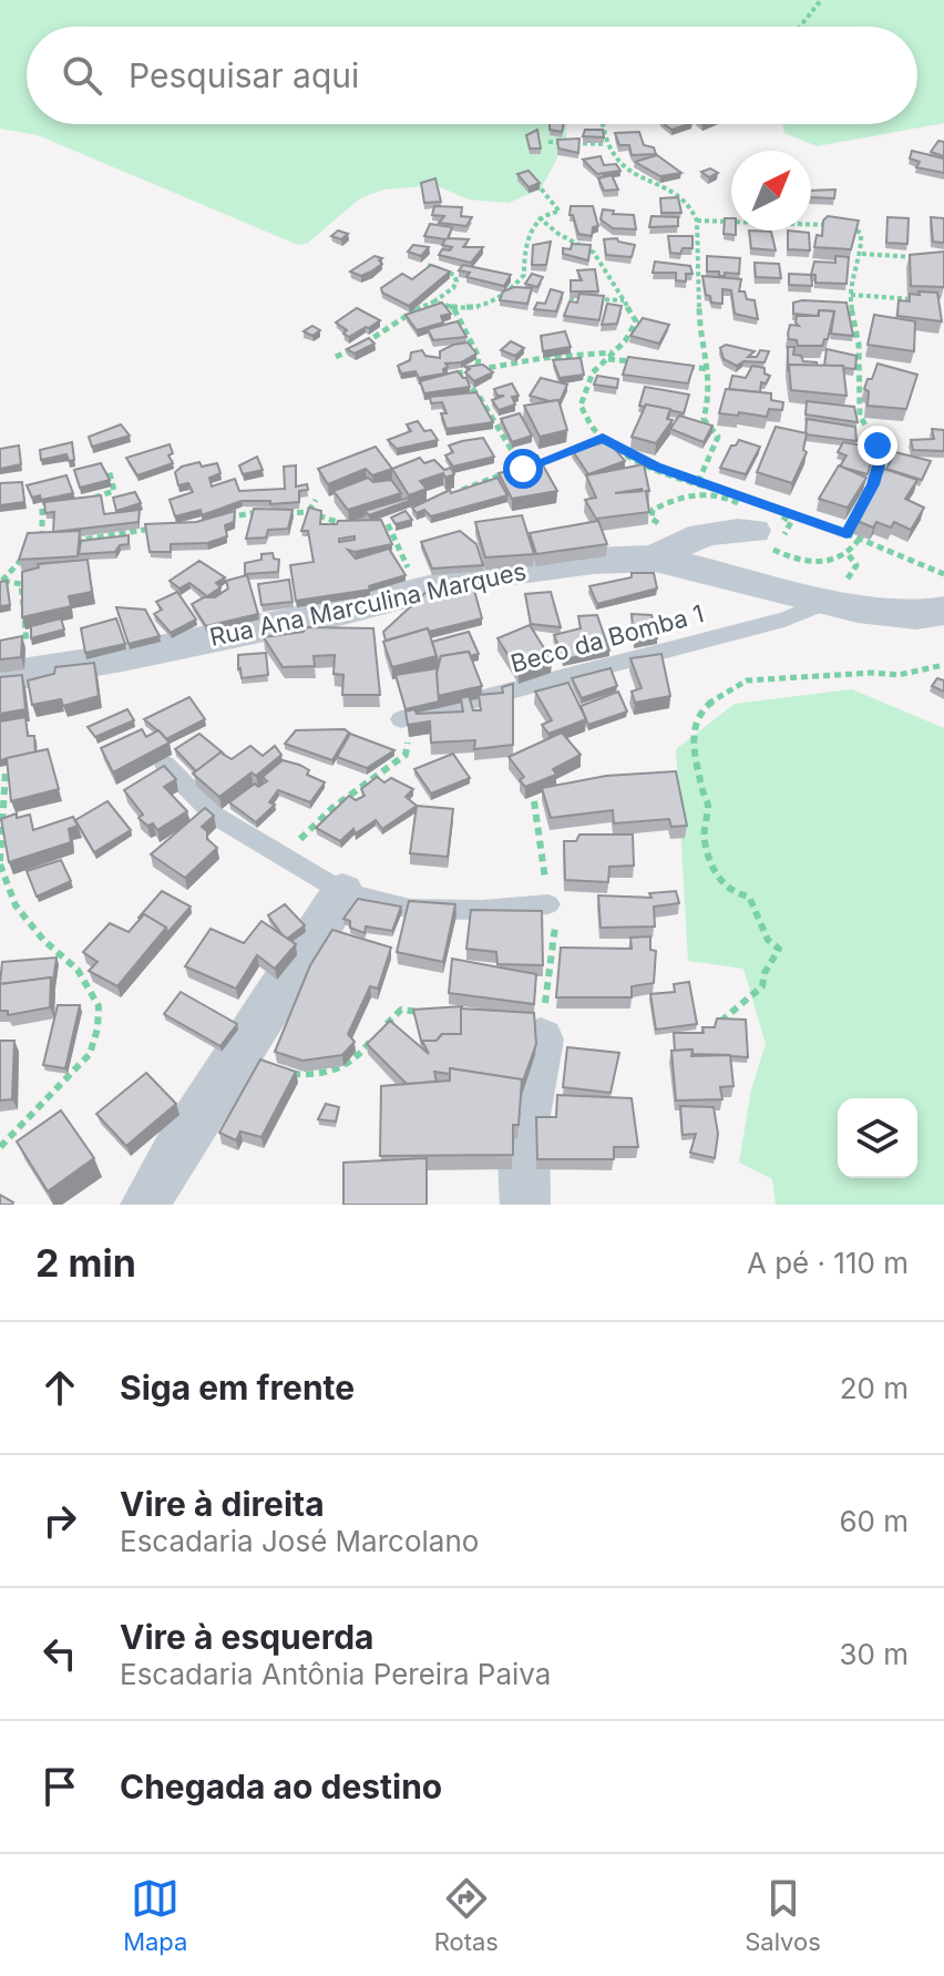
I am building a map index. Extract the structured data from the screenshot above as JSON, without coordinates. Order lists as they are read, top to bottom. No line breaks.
{"streets":{"street":["Rua Ana Marculina Marques"],"lane":["Beco da Bomba 1"]},"crossings":[["Rua Ana Marculina Marques","Beco da Bomba 1"]],"north":"top right","page":{"search":"Pesquisar aqui","heading":["2 min","A pé · 110 m"],"list":[["Siga em frente","20 m"],["Vire à direita","Escadaria José Marcolano","60 m"],["Vire à esquerda","Escadaria Antônia Pereira Paiva","30 m"],"Chegada ao destino"],"nav":["Mapa","Rotas","Salvos"]}}
